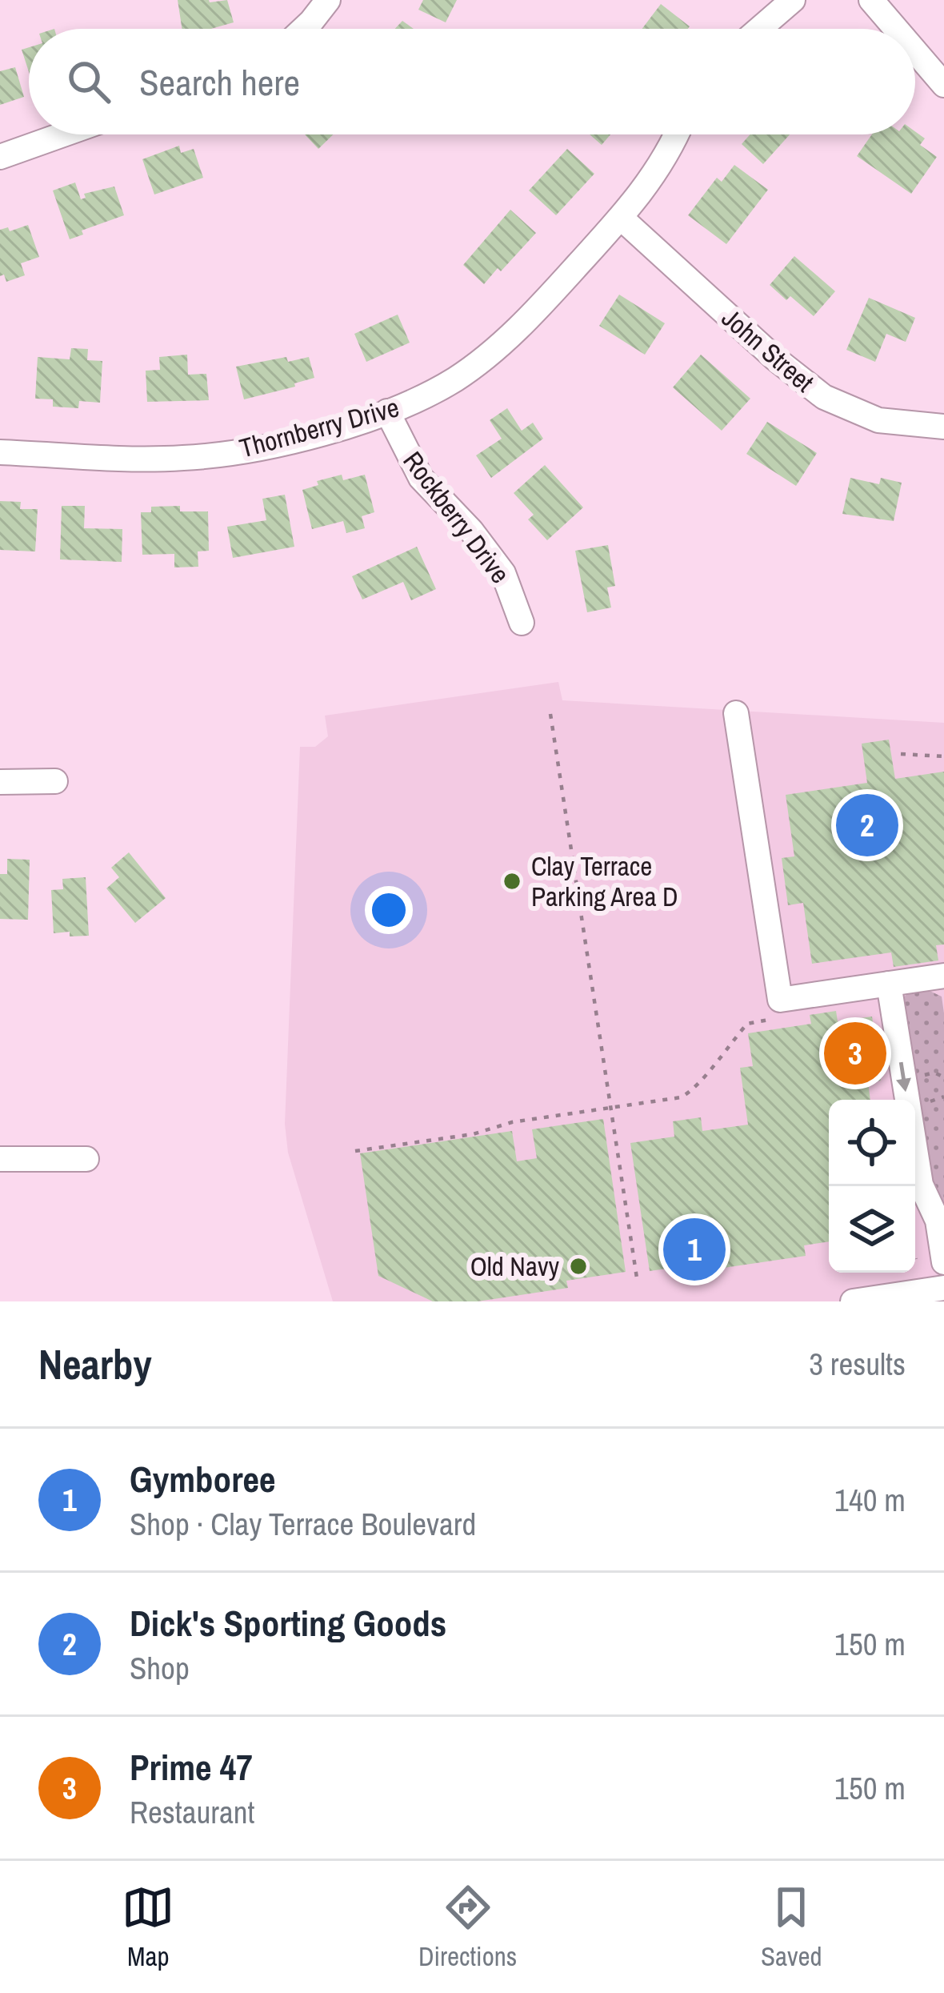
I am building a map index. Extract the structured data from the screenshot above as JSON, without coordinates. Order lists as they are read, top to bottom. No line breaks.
{"streets":{"street":["John Street","Thornberry Drive","Rockberry Drive"]},"crossings":[["John Street","Thornberry Drive"],["Thornberry Drive","Rockberry Drive"]],"places":["Clay Terrace Parking Area D","Old Navy"],"page":{"search":"Search here","pins":["2","3","1"],"heading":["Nearby","3 results"],"list":[{"mark":"1","name":"Gymboree","note":"Shop · Clay Terrace Boulevard","value":"140 m"},{"mark":"2","name":"Dick's Sporting Goods","note":"Shop","value":"150 m"},{"mark":"3","name":"Prime 47","note":"Restaurant","value":"150 m"}],"nav":["Map","Directions","Saved"]}}
